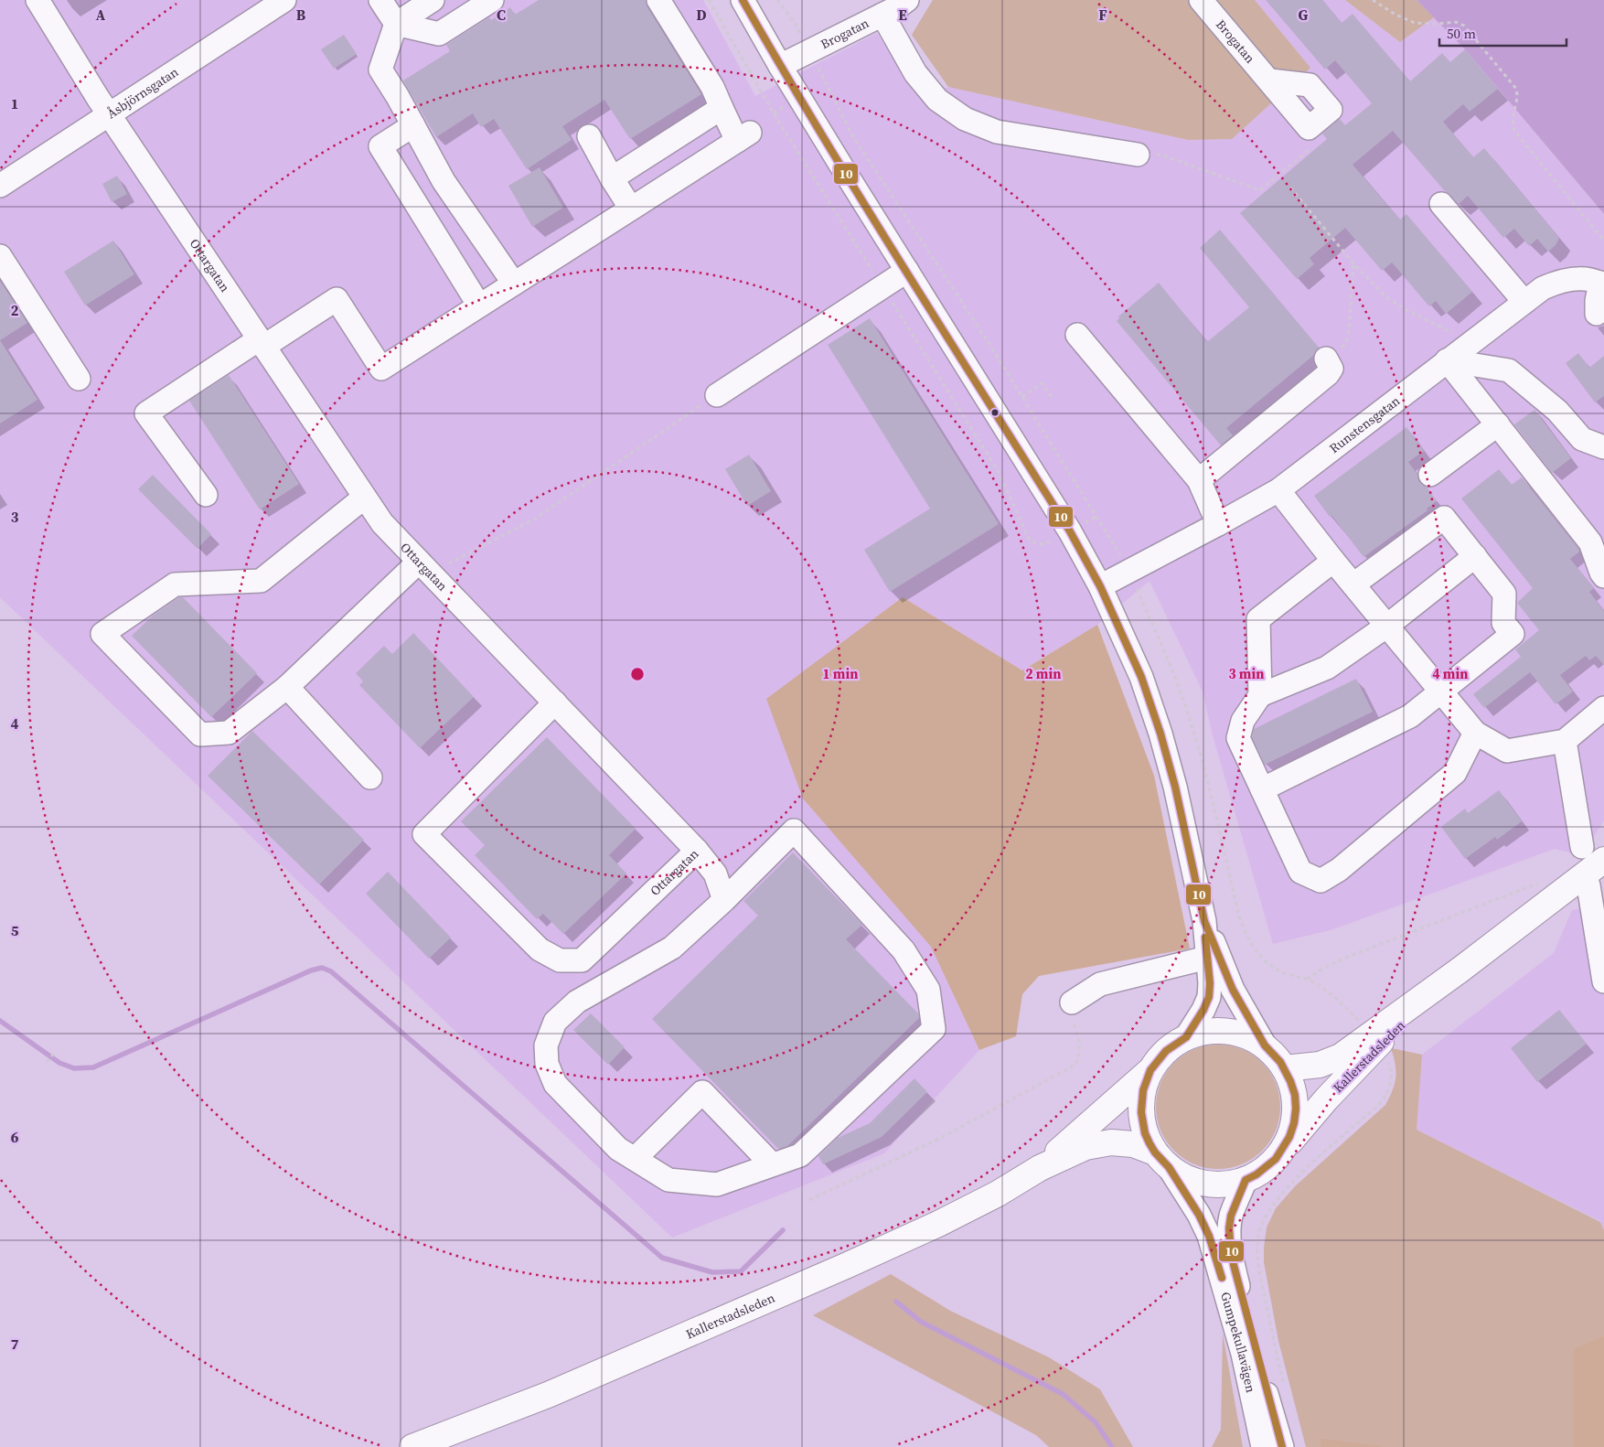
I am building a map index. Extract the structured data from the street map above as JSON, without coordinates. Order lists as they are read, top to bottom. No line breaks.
{"streets":{"main road":["Kallerstadsleden"],"street":["Brogatan","Åsbjörnsgatan","Ottargatan","Runstensgatan","Gumpekullavägen"]},"crossings":[["Åsbjörnsgatan","Ottargatan"],["Kallerstadsleden","Gumpekullavägen"]],"lines":["transit line 10"],"scale_bar":"50 m","grid":{"columns":["A","B","C","D","E","F","G"],"rows":["1","2","3","4","5","6","7"]},"rings":["1 min","2 min","3 min","4 min"]}
